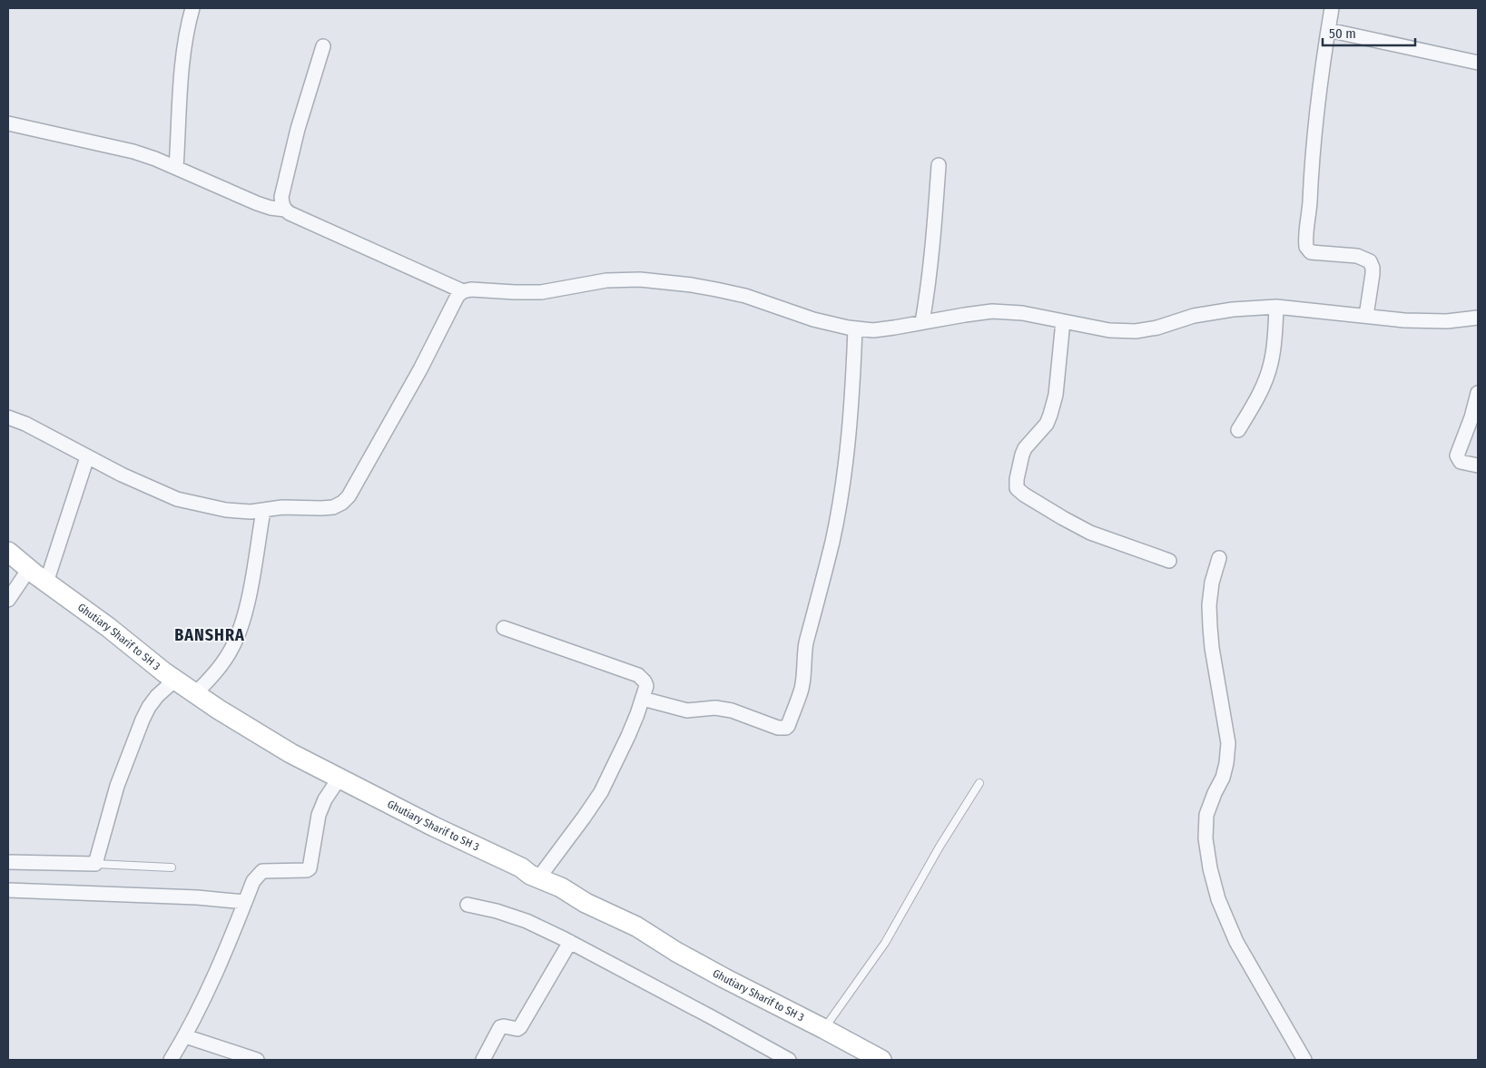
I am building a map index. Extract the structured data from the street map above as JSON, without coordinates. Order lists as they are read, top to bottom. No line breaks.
{"streets":{"main road":["Ghutiary Sharif to SH 3"]},"districts":["BANSHRA"],"scale_bar":"50 m"}
